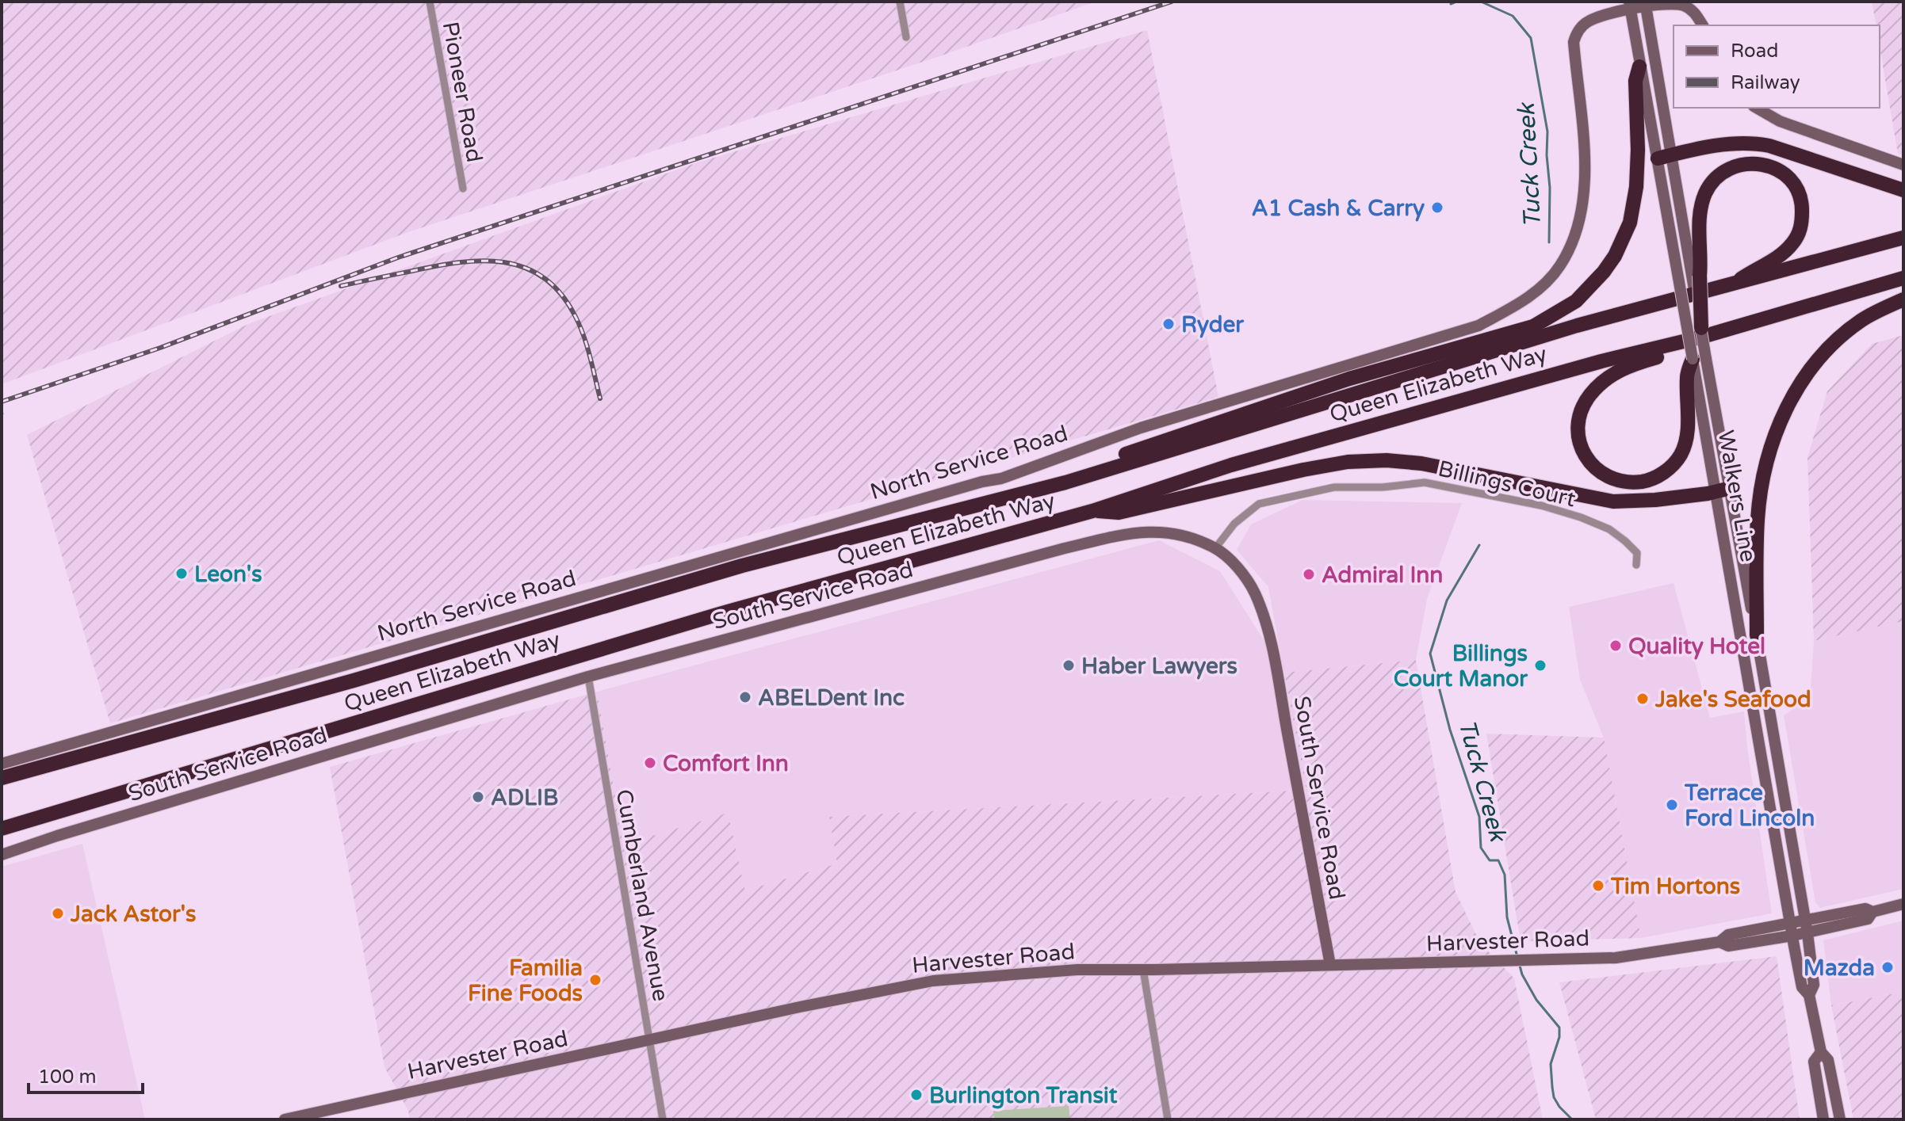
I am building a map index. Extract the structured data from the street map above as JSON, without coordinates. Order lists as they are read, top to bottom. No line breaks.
{"streets":{"highway":["Queen Elizabeth Way"],"street":["Pioneer Road","North Service Road","Billings Court","Walkers Line","South Service Road","Cumberland Avenue","Harvester Road"]},"crossings":[["Queen Elizabeth Way","Walkers Line"],["North Service Road","Walkers Line"],["Billings Court","South Service Road"],["Walkers Line","Harvester Road"],["South Service Road","Cumberland Avenue"],["South Service Road","Harvester Road"],["Cumberland Avenue","Harvester Road"]],"water":["Tuck Creek"],"places":["A1 Cash & Carry","Ryder","Leon's","Admiral Inn","Quality Hotel","Haber Lawyers","Billings Court Manor","ABELDent Inc","Jake's Seafood","Comfort Inn","ADLIB","Terrace Ford Lincoln","Tim Hortons","Jack Astor's","Mazda","Familia Fine Foods","Burlington Transit"],"legend":["Road","Railway"],"scale_bar":"100 m"}
